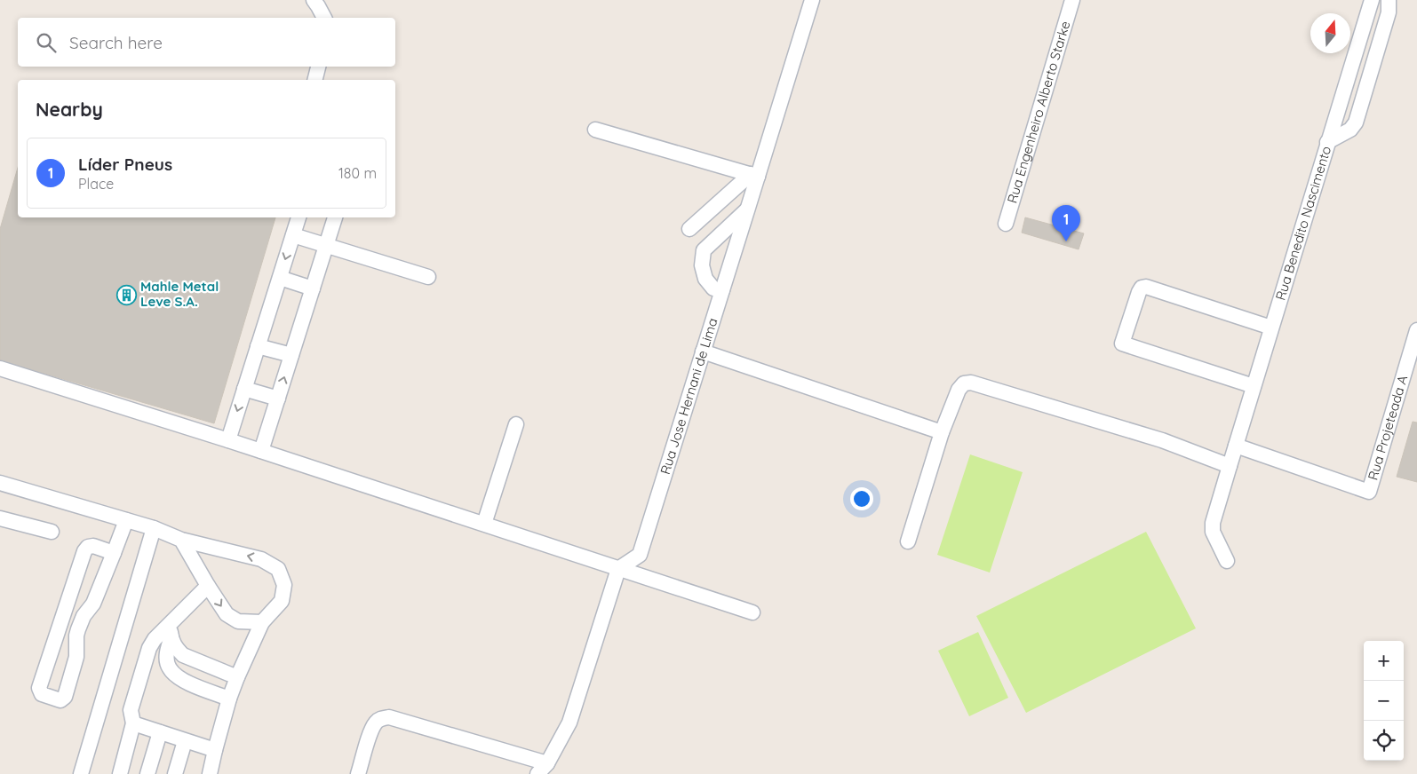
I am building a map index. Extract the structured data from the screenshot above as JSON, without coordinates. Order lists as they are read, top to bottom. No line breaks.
{"streets":{"street":["Rua Engenheiro Alberto Starke","Rua Benedito Nascimento","Rua Jose Hernani de Lima","Rua Projeteada A"]},"crossings":[["Rua Benedito Nascimento","Rua Projeteada A"]],"places":{"building":["Mahle Metal Leve S.A."]},"north":"top","page":{"search":"Search here","heading":"Nearby","list":[{"mark":"1","name":"Líder Pneus","note":"Place","value":"180 m"}],"pins":"1","map_buttons":["+","−"]}}
